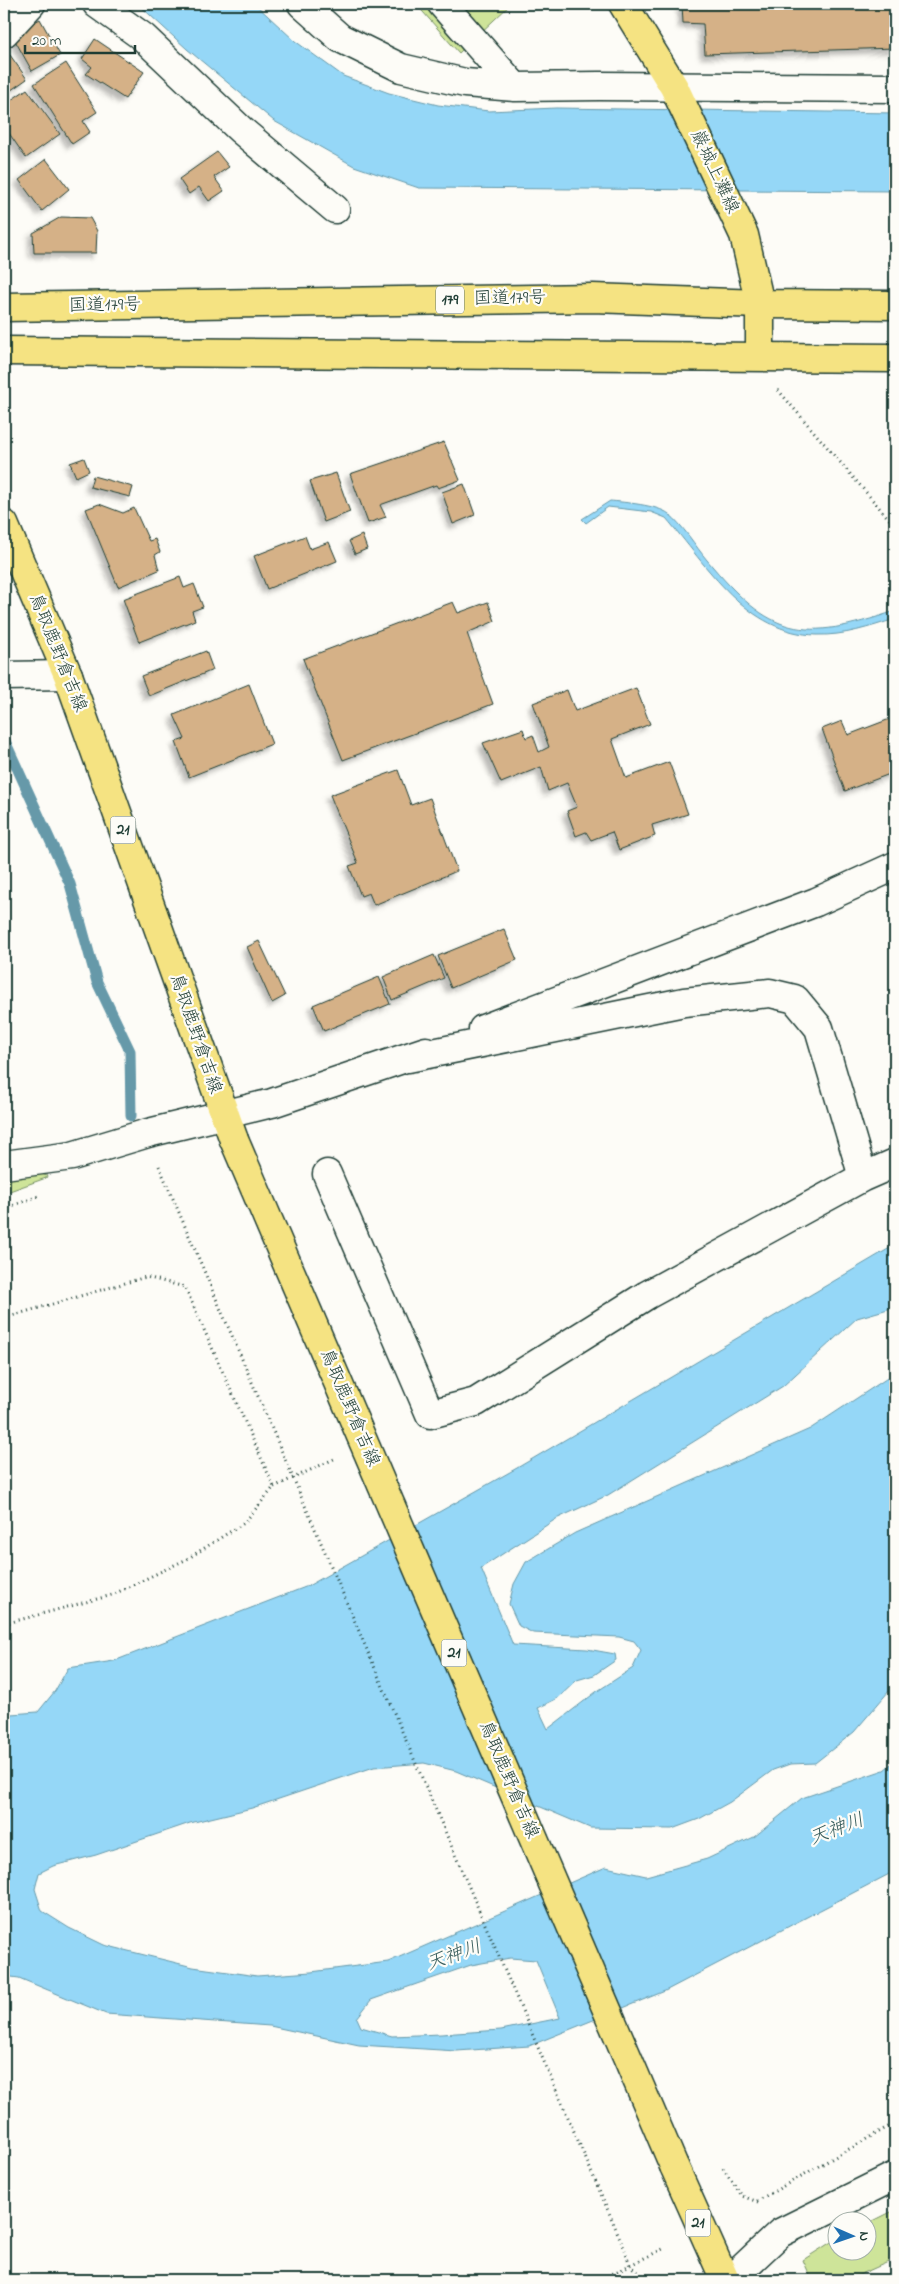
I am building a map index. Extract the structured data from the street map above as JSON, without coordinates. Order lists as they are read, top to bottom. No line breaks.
{"streets":{"main road":["巌城上灘線","国道179号","179","鳥取鹿野倉吉線","21"]},"crossings":[["巌城上灘線","国道179号"]],"water":["天神川"],"scale_bar":"20 m","north":"right"}
